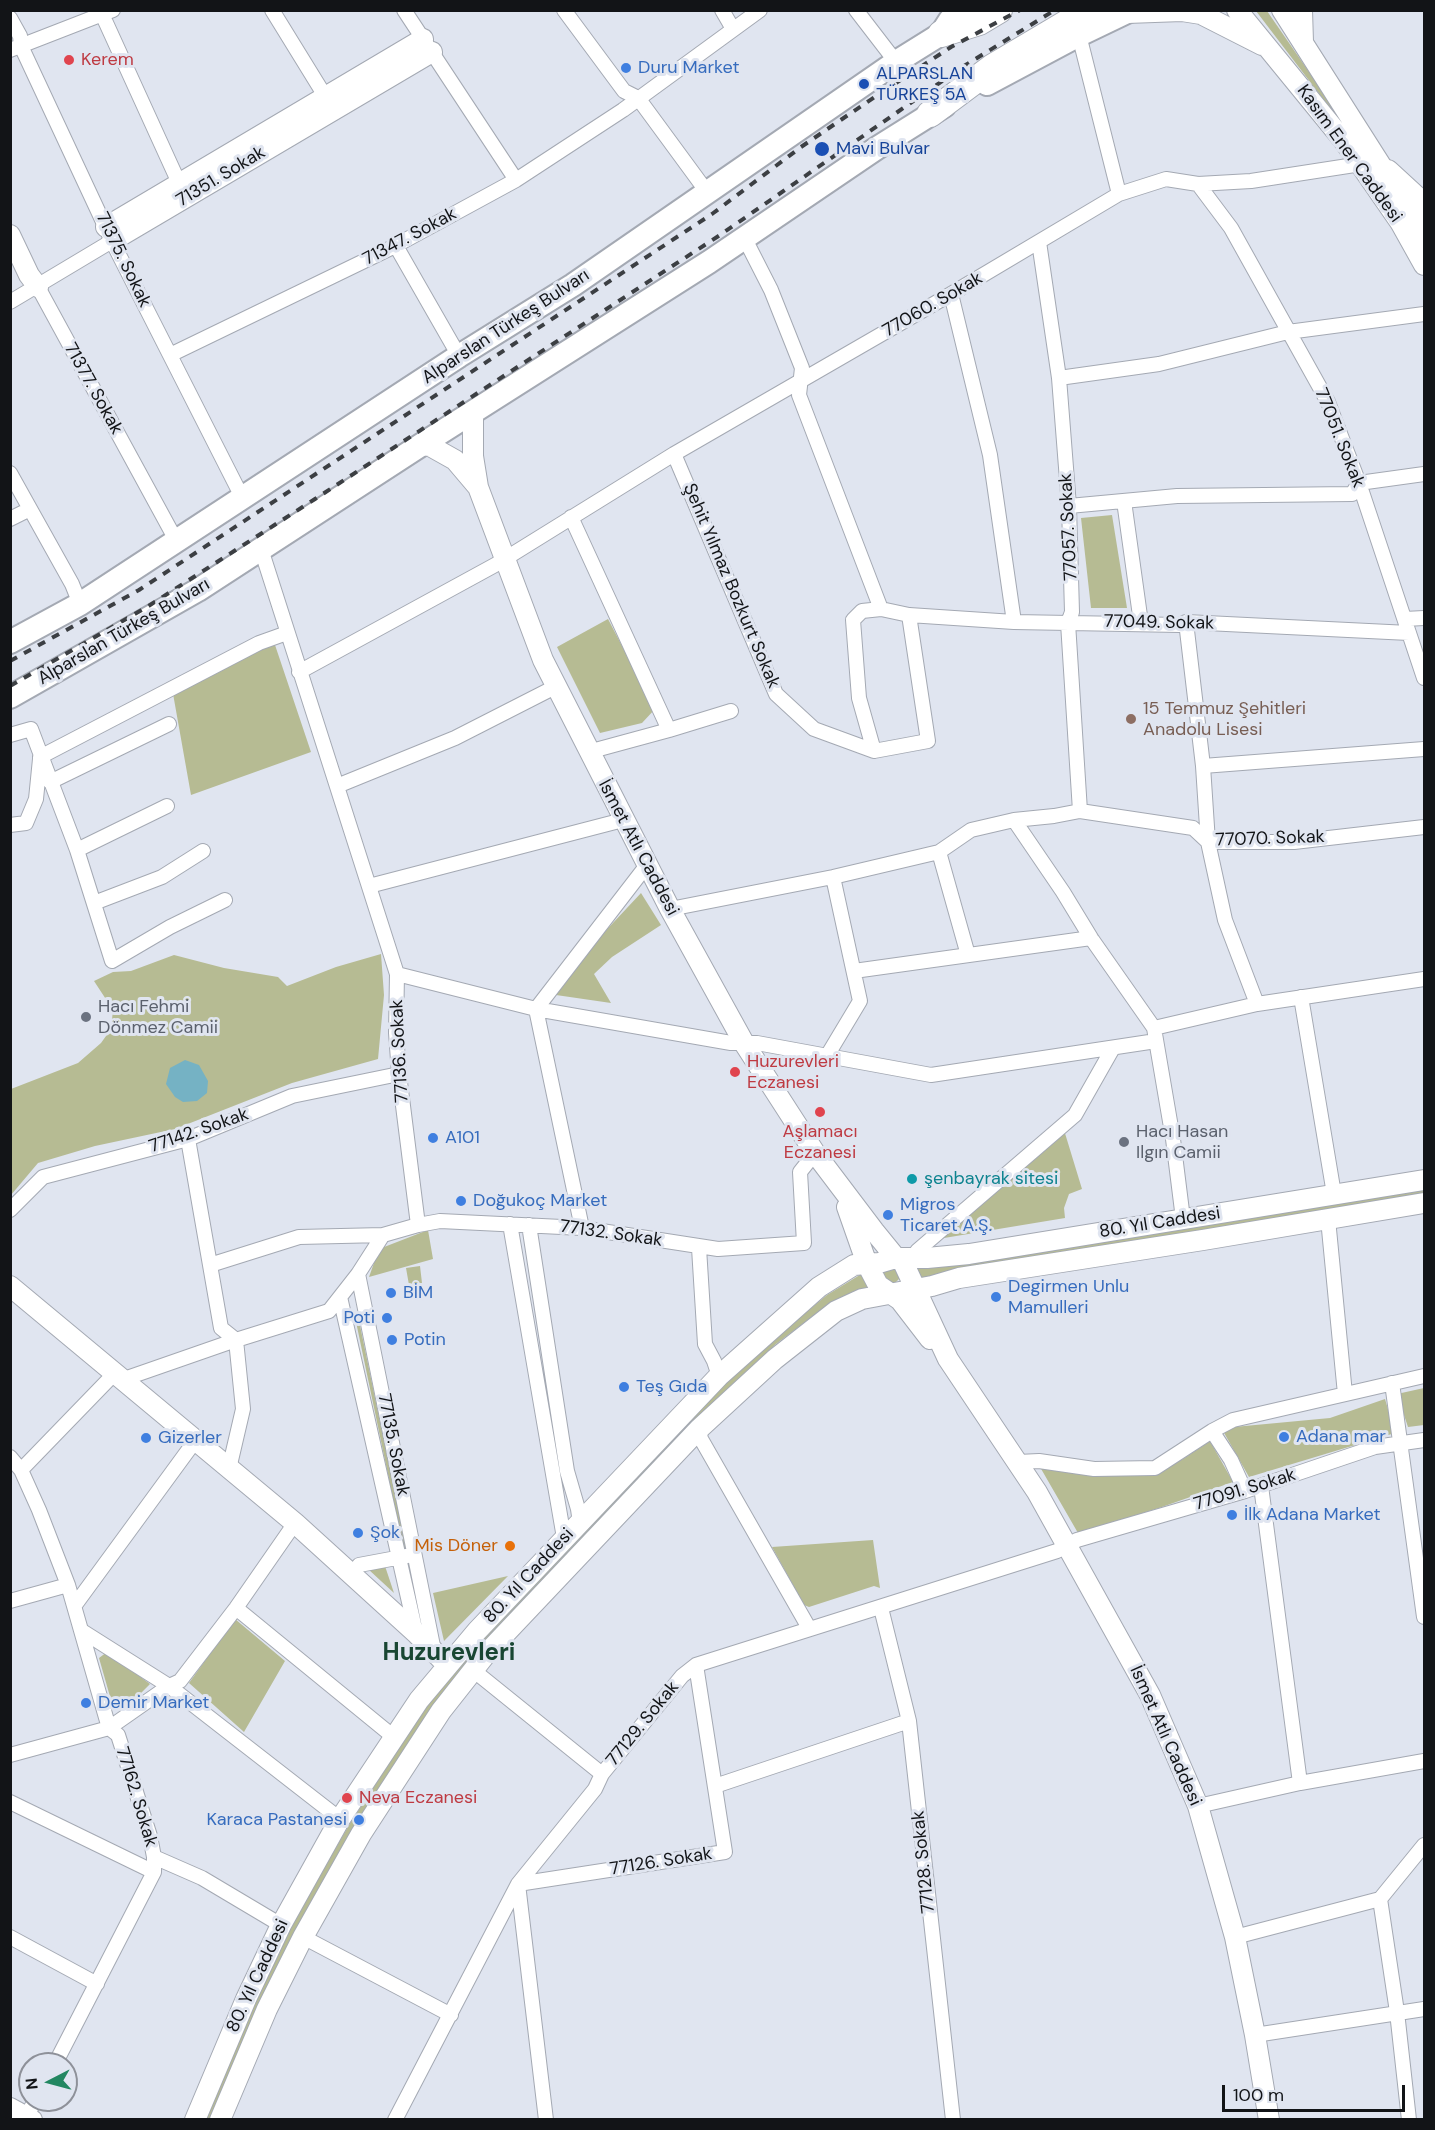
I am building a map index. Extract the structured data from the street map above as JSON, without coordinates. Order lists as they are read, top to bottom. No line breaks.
{"streets":{"highway":["Alparslan Türkeş Bulvarı"],"main road":["Kasım Ener Caddesi","71351. Sokak","71377. Sokak","İsmet Atlı Caddesi","80. Yıl Caddesi"],"street":["71347. Sokak","71375. Sokak","77060. Sokak","77051. Sokak","77057. Sokak","Şehit Yılmaz Bozkurt Sokak","77049. Sokak","77070. Sokak","77136. Sokak","77142. Sokak","77132. Sokak","77135. Sokak","77091. Sokak","77129. Sokak","77162. Sokak","77126. Sokak","77128. Sokak"]},"crossings":[["Kasım Ener Caddesi","77060. Sokak"],["71351. Sokak","71375. Sokak"],["71351. Sokak","71377. Sokak"],["71347. Sokak","71375. Sokak"],["71375. Sokak","Alparslan Türkeş Bulvarı"],["77060. Sokak","77051. Sokak"],["77060. Sokak","77057. Sokak"],["77060. Sokak","Şehit Yılmaz Bozkurt Sokak"],["77060. Sokak","İsmet Atlı Caddesi"],["77060. Sokak","77136. Sokak"],["Alparslan Türkeş Bulvarı","71377. Sokak"],["Alparslan Türkeş Bulvarı","77136. Sokak"],["77051. Sokak","77049. Sokak"],["77057. Sokak","77049. Sokak"],["77057. Sokak","77070. Sokak"],["İsmet Atlı Caddesi","80. Yıl Caddesi"],["İsmet Atlı Caddesi","77132. Sokak"],["İsmet Atlı Caddesi","77091. Sokak"],["İsmet Atlı Caddesi","77129. Sokak"],["77136. Sokak","77142. Sokak"],["77136. Sokak","77132. Sokak"],["80. Yıl Caddesi","77135. Sokak"],["77091. Sokak","77129. Sokak"],["77129. Sokak","77126. Sokak"],["77129. Sokak","77128. Sokak"]],"districts":["Huzurevleri"],"places":["Kerem","Duru Market","ALPARSLAN TÜRKEŞ 5A","Mavi Bulvar","15 Temmuz Şehitleri Anadolu Lisesi","Hacı Fehmi Dönmez Camii","Huzurevleri Eczanesi","Aşlamacı Eczanesi","A101","Hacı Hasan Ilgın Camii","şenbayrak sitesi","Doğukoç Market","Migros Ticaret A.Ş.","BİM","Degirmen Unlu Mamulleri","Poti","Potin","Teş Gıda","Adana mar","Gizerler","İlk Adana Market","Şok","Mis Döner","Demir Market","Neva Eczanesi","Karaca Pastanesi"],"scale_bar":"100 m","north":"left"}
